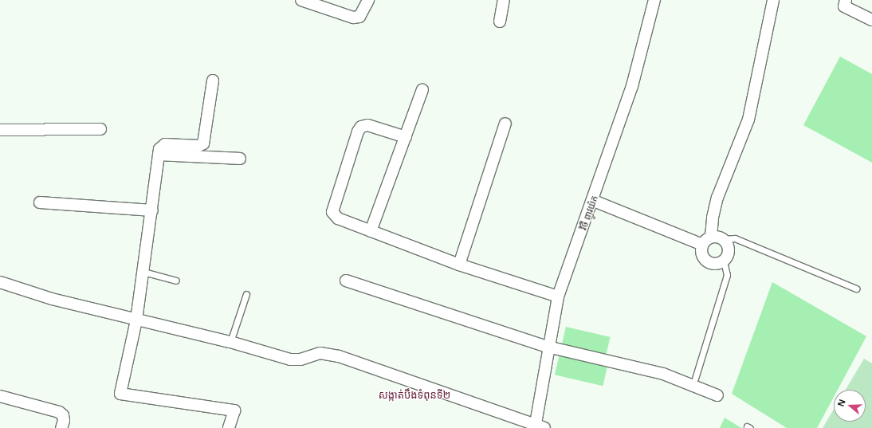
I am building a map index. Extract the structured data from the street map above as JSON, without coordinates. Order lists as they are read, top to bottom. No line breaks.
{"streets":{"street":["វិថី ញូវយ៉ក"]},"districts":["សង្កាត់បឹងទំពុនទី២"],"north":"left"}
